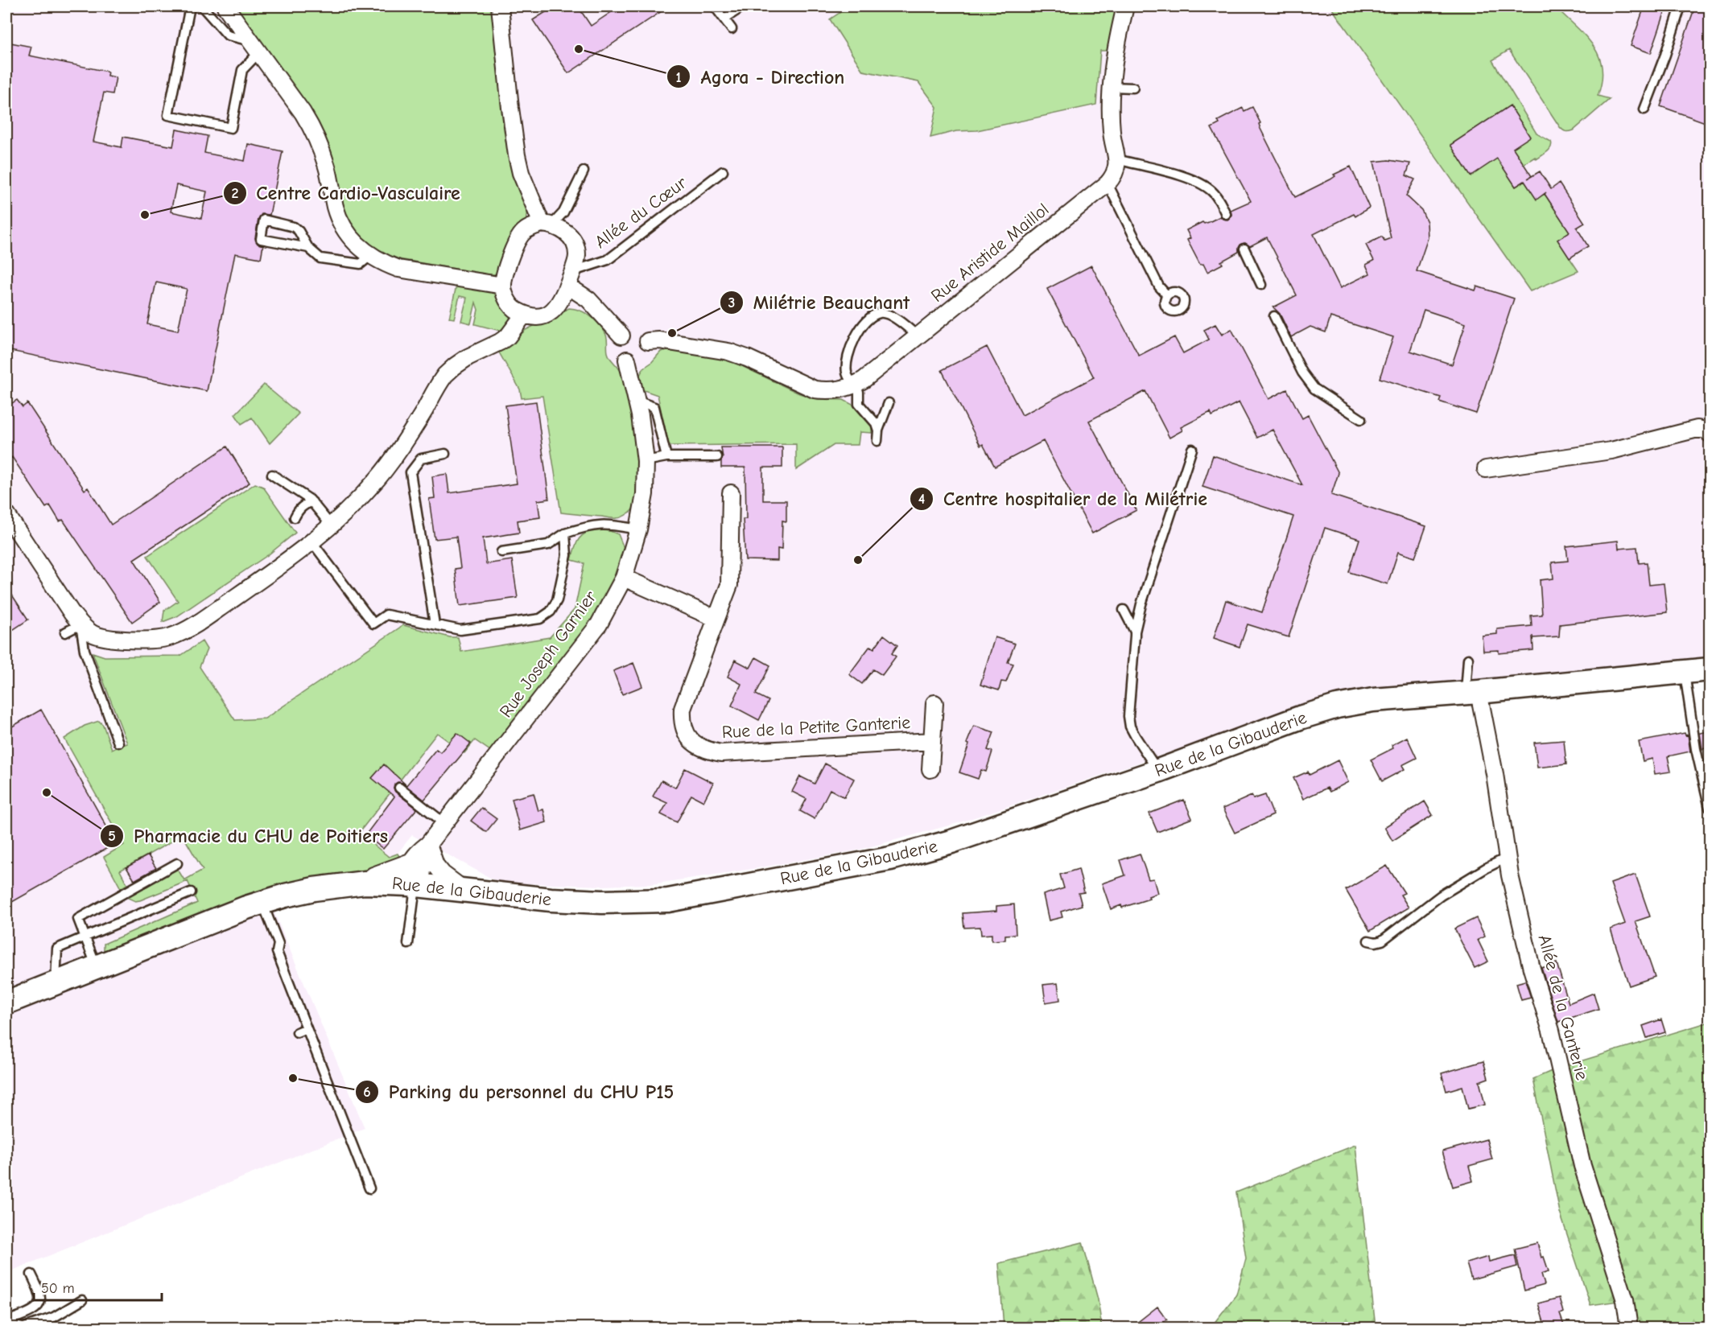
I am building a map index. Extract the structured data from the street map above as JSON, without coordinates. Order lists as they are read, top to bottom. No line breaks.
{"streets":{"street":["Rue Aristide Maillol","Rue Joseph Garnier","Rue de la Petite Ganterie","Rue de la Gibauderie","Allée de la Ganterie"],"lane":["Allée du Cœur"]},"crossings":[["Rue de la Gibauderie","Allée de la Ganterie"]],"places":["Agora - Direction","Centre Cardio-Vasculaire","Milétrie Beauchant","Centre hospitalier de la Milétrie","Pharmacie du CHU de Poitiers","Parking du personnel du CHU P15"],"scale_bar":"50 m"}
